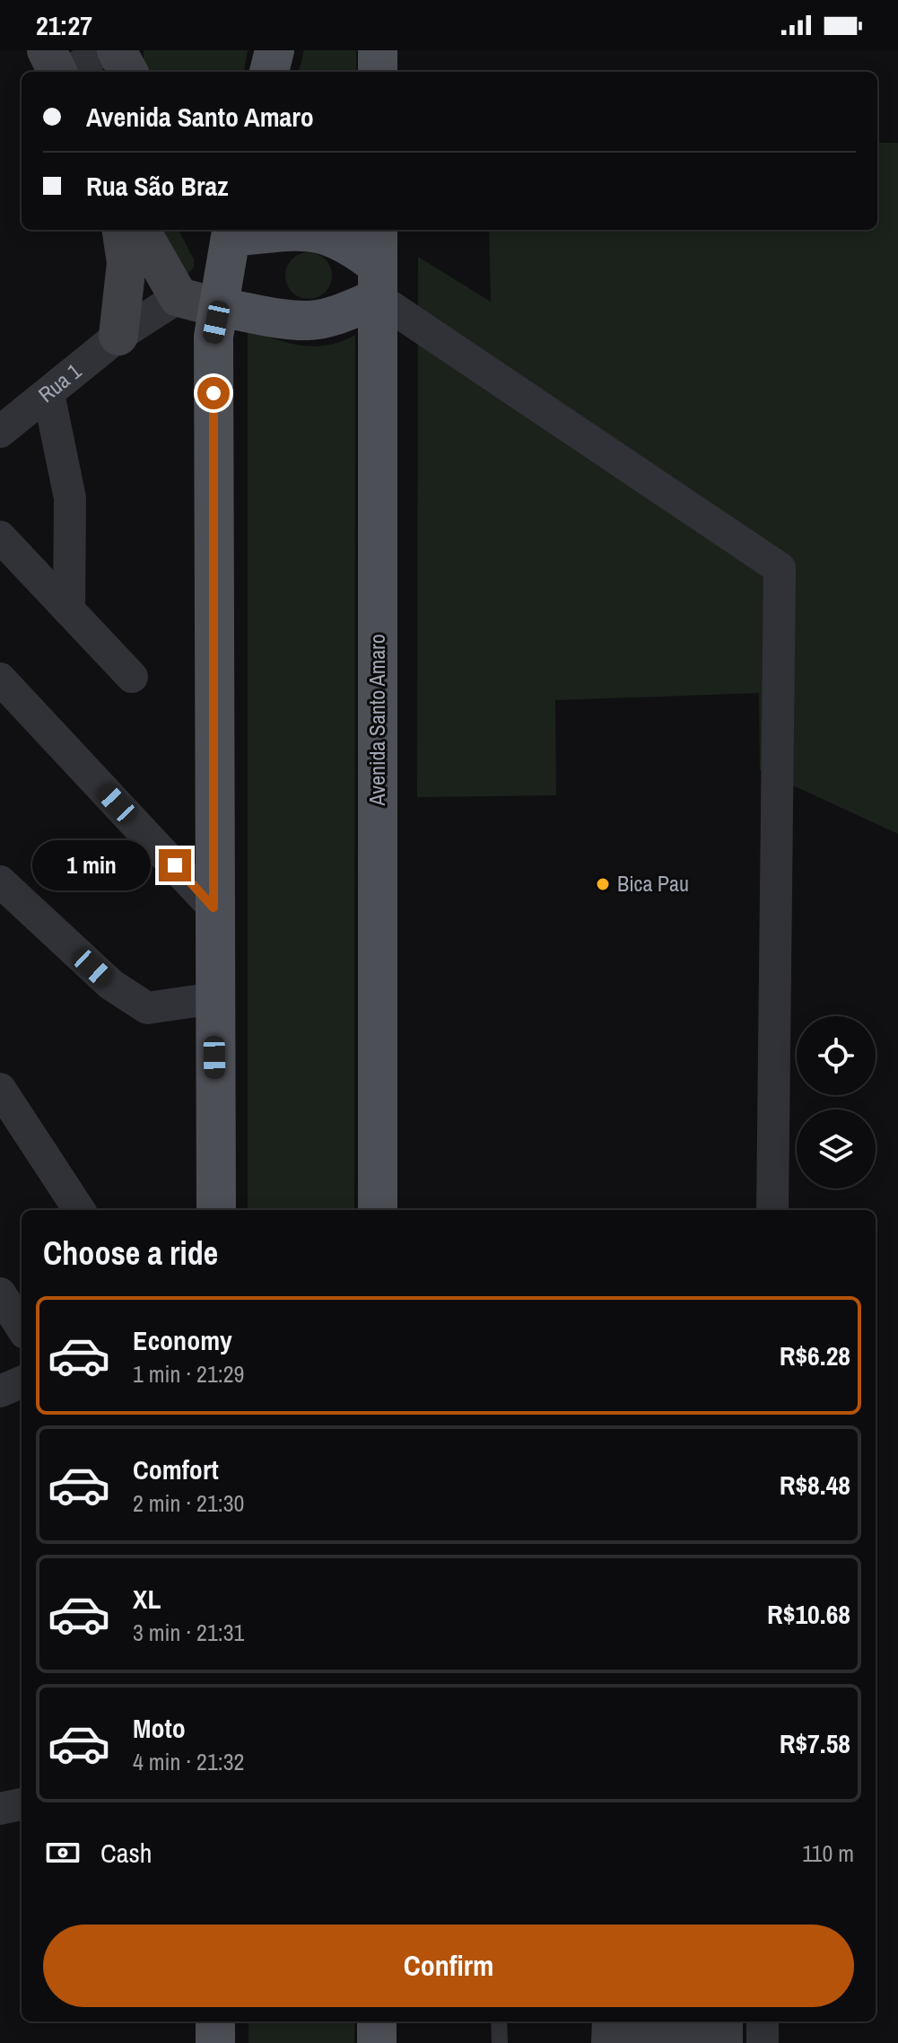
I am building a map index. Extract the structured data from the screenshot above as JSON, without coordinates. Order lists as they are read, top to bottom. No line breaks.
{"streets":{"main road":["Avenida Santo Amaro"],"street":["Rua 1"]},"places":["Bica Pau"],"page":{"status":"21:27","banner":["Avenida Santo Amaro","Rua São Braz"],"bubble":"1 min","heading":"Choose a ride","list":[{"name":"Economy","note":"1 min · 21:29","value":"R$6.28"},{"name":"Comfort","note":"2 min · 21:30","value":"R$8.48"},{"name":"XL","note":"3 min · 21:31","value":"R$10.68"},{"name":"Moto","note":"4 min · 21:32","value":"R$7.58"}],"pay":["Cash","110 m"],"buttons":"Confirm"}}
